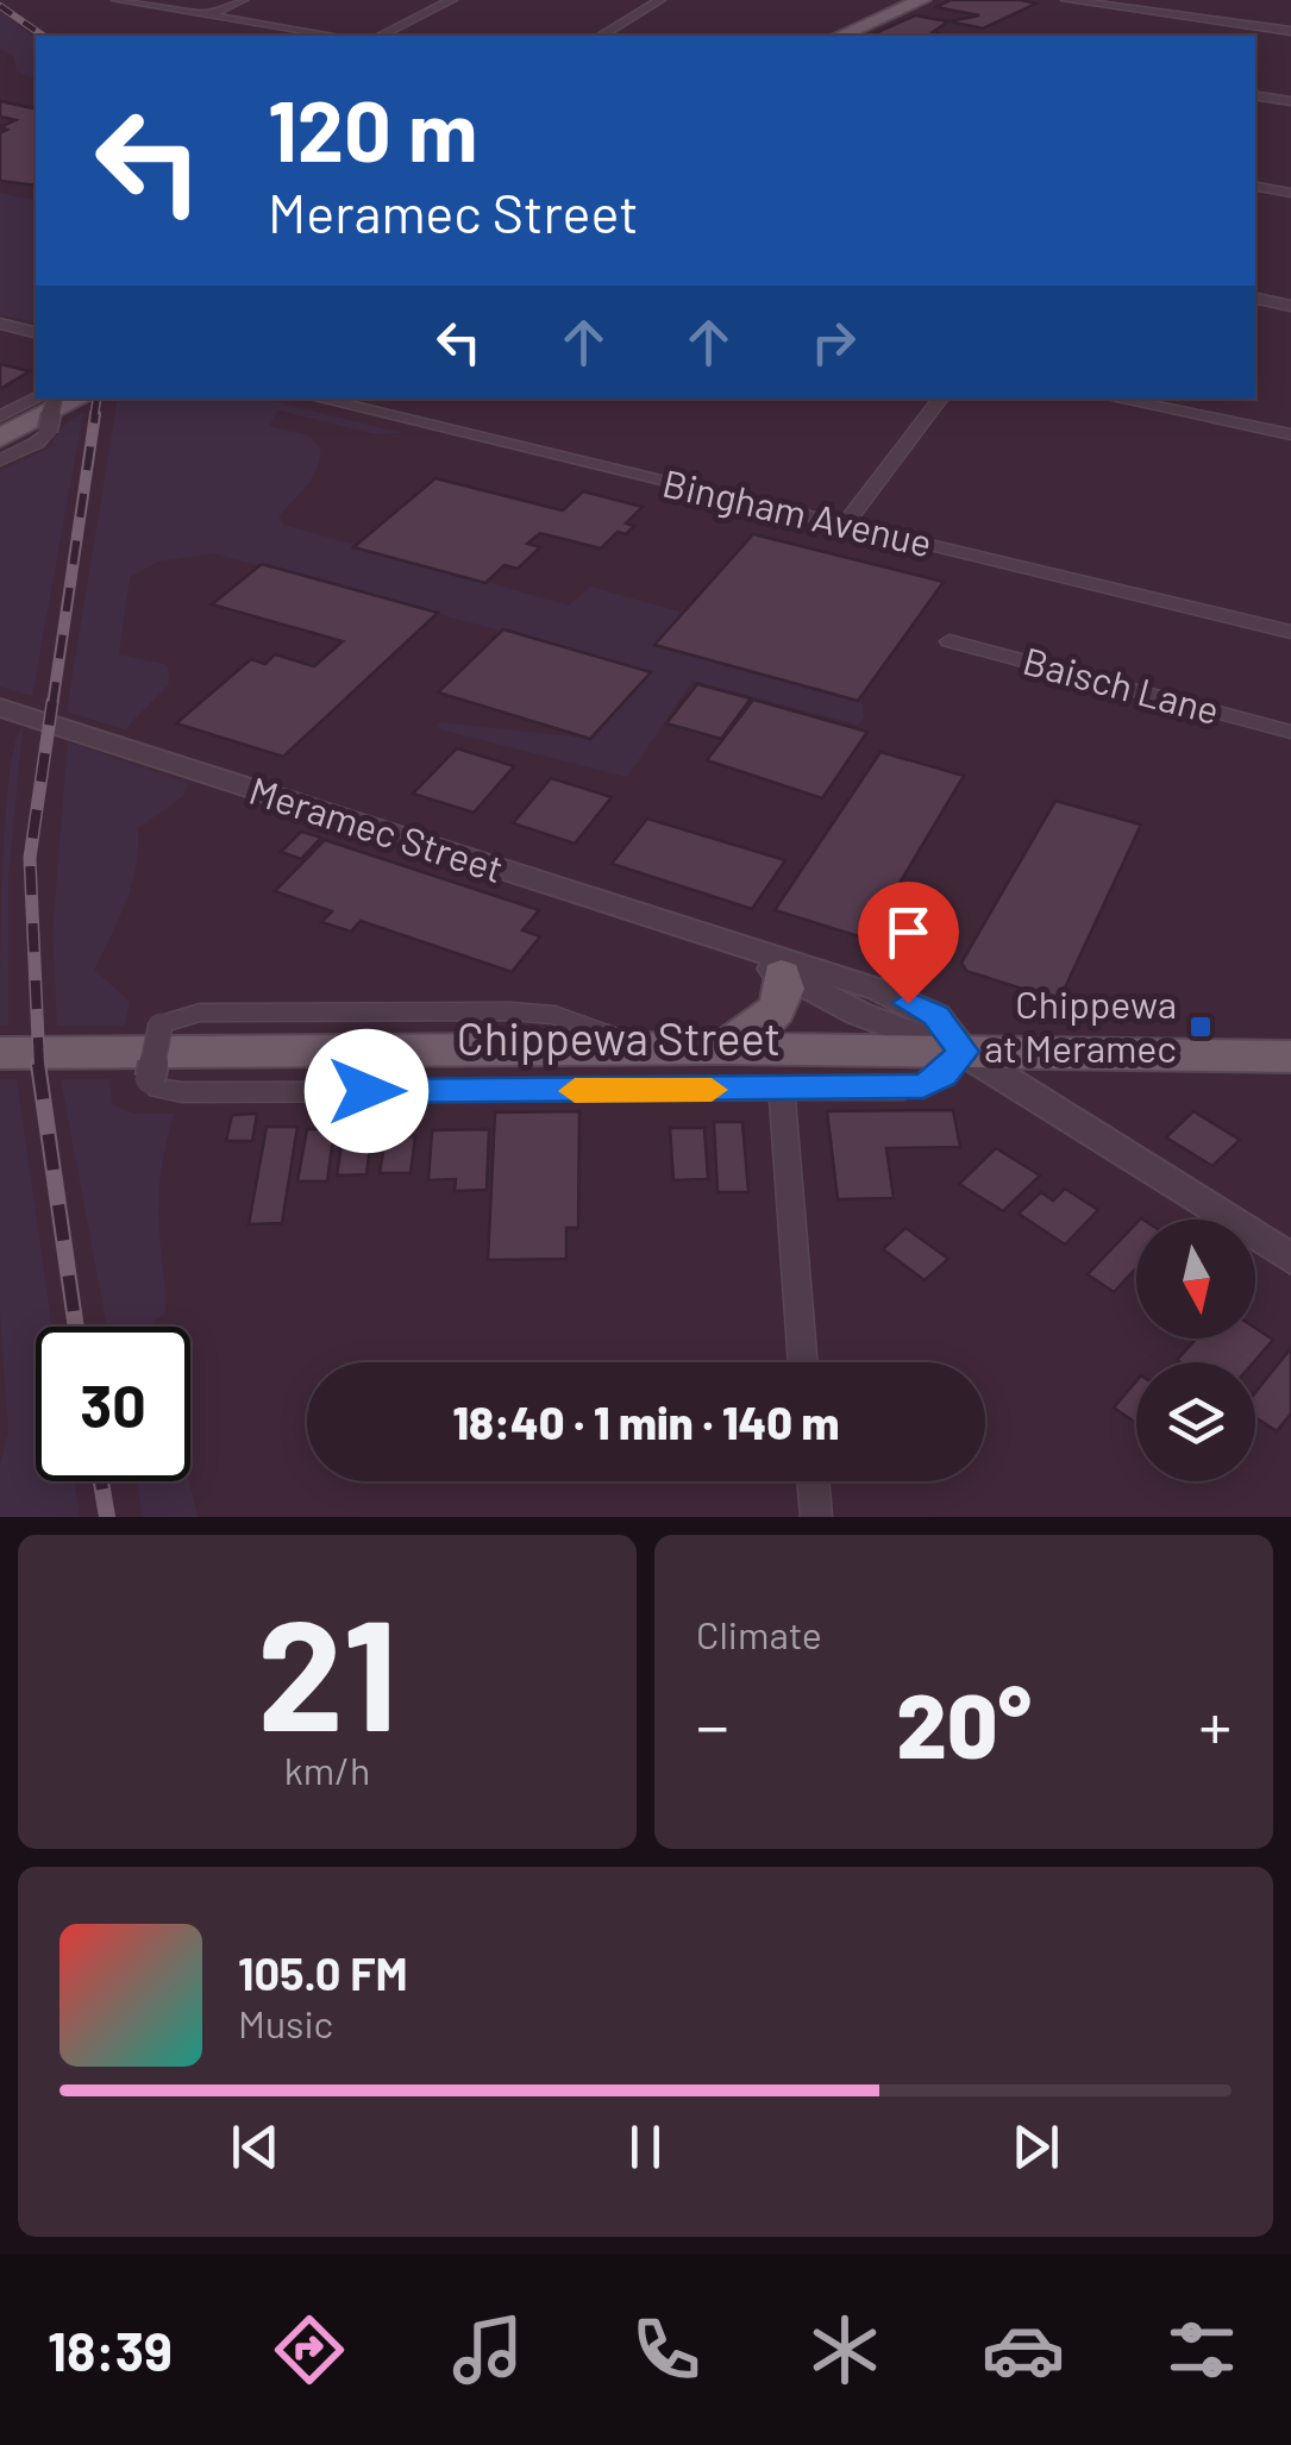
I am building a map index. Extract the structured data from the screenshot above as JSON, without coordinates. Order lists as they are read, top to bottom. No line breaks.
{"streets":{"main road":["Chippewa Street"],"street":["Bingham Avenue","Baisch Lane","Meramec Street"]},"crossings":[["Meramec Street","Chippewa Street"]],"places":{"transit":["Chippewa at Meramec"]},"north":"bottom","page":{"turn":["120 m","Meramec Street"],"limit":"30","trip":"18:40 · 1 min · 140 m","tile":[["21","km/h"],"Climate"],"heat":["−","20°","+"],"song":["105.0 FM","Music"],"tabs":"18:39"}}
